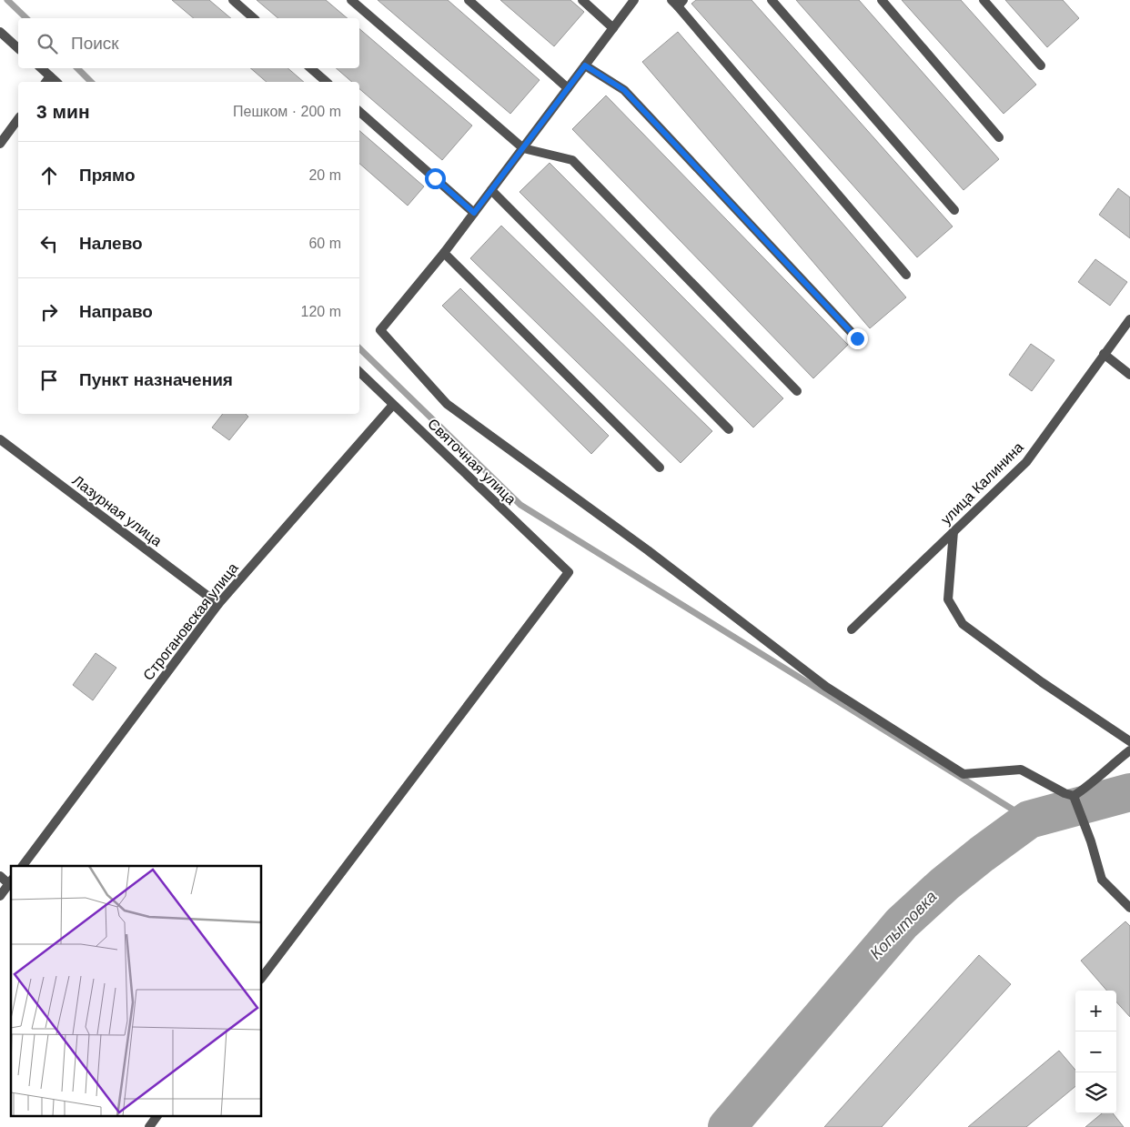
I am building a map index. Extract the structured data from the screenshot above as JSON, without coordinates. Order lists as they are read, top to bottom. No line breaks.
{"streets":{"street":["Святочная улица","улица Калинина","Лазурная улица","Строгановская улица"]},"crossings":[["Святочная улица","Строгановская улица"],["Лазурная улица","Строгановская улица"]],"water":["Копытовка"],"page":{"search":"Поиск","heading":["3 мин","Пешком · 200 m"],"list":[["Прямо","20 m"],["Налево","60 m"],["Направо","120 m"],"Пункт назначения"],"map_buttons":["+","−"]}}
